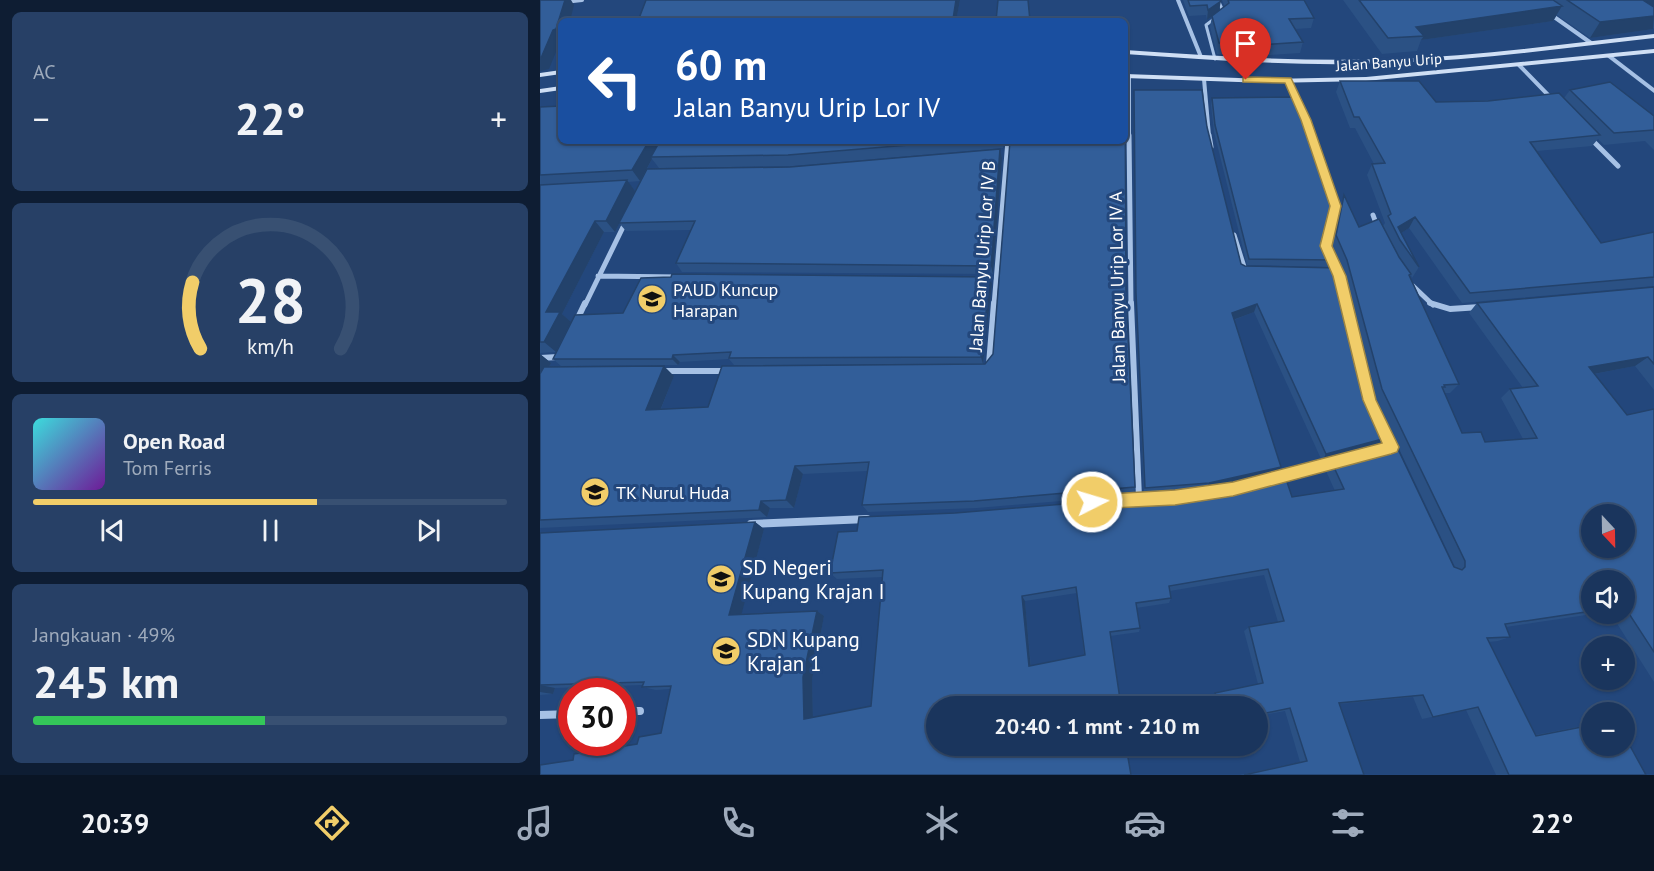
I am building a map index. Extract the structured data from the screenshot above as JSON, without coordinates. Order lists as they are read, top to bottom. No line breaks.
{"streets":{"main road":["Jalan Banyu Urip"],"street":["Jalan Banyu Urip Lor IV B","Jalan Banyu Urip Lor IV A"]},"places":{"school or university":["PAUD Kuncup Harapan","TK Nurul Huda","SD Negeri Kupang Krajan I","SDN Kupang Krajan 1"]},"north":"bottom","page":{"tile":["AC",["Jangkauan · 49%","245 km"]],"turn":["60 m","Jalan Banyu Urip Lor IV"],"heat":["−","22°","+"],"song":["Open Road","Tom Ferris"],"map_buttons":["+","−"],"limit":"30","trip":"20:40 · 1 mnt · 210 m","tabs":["20:39","22°"],"gauge":["28","km/h"]}}
